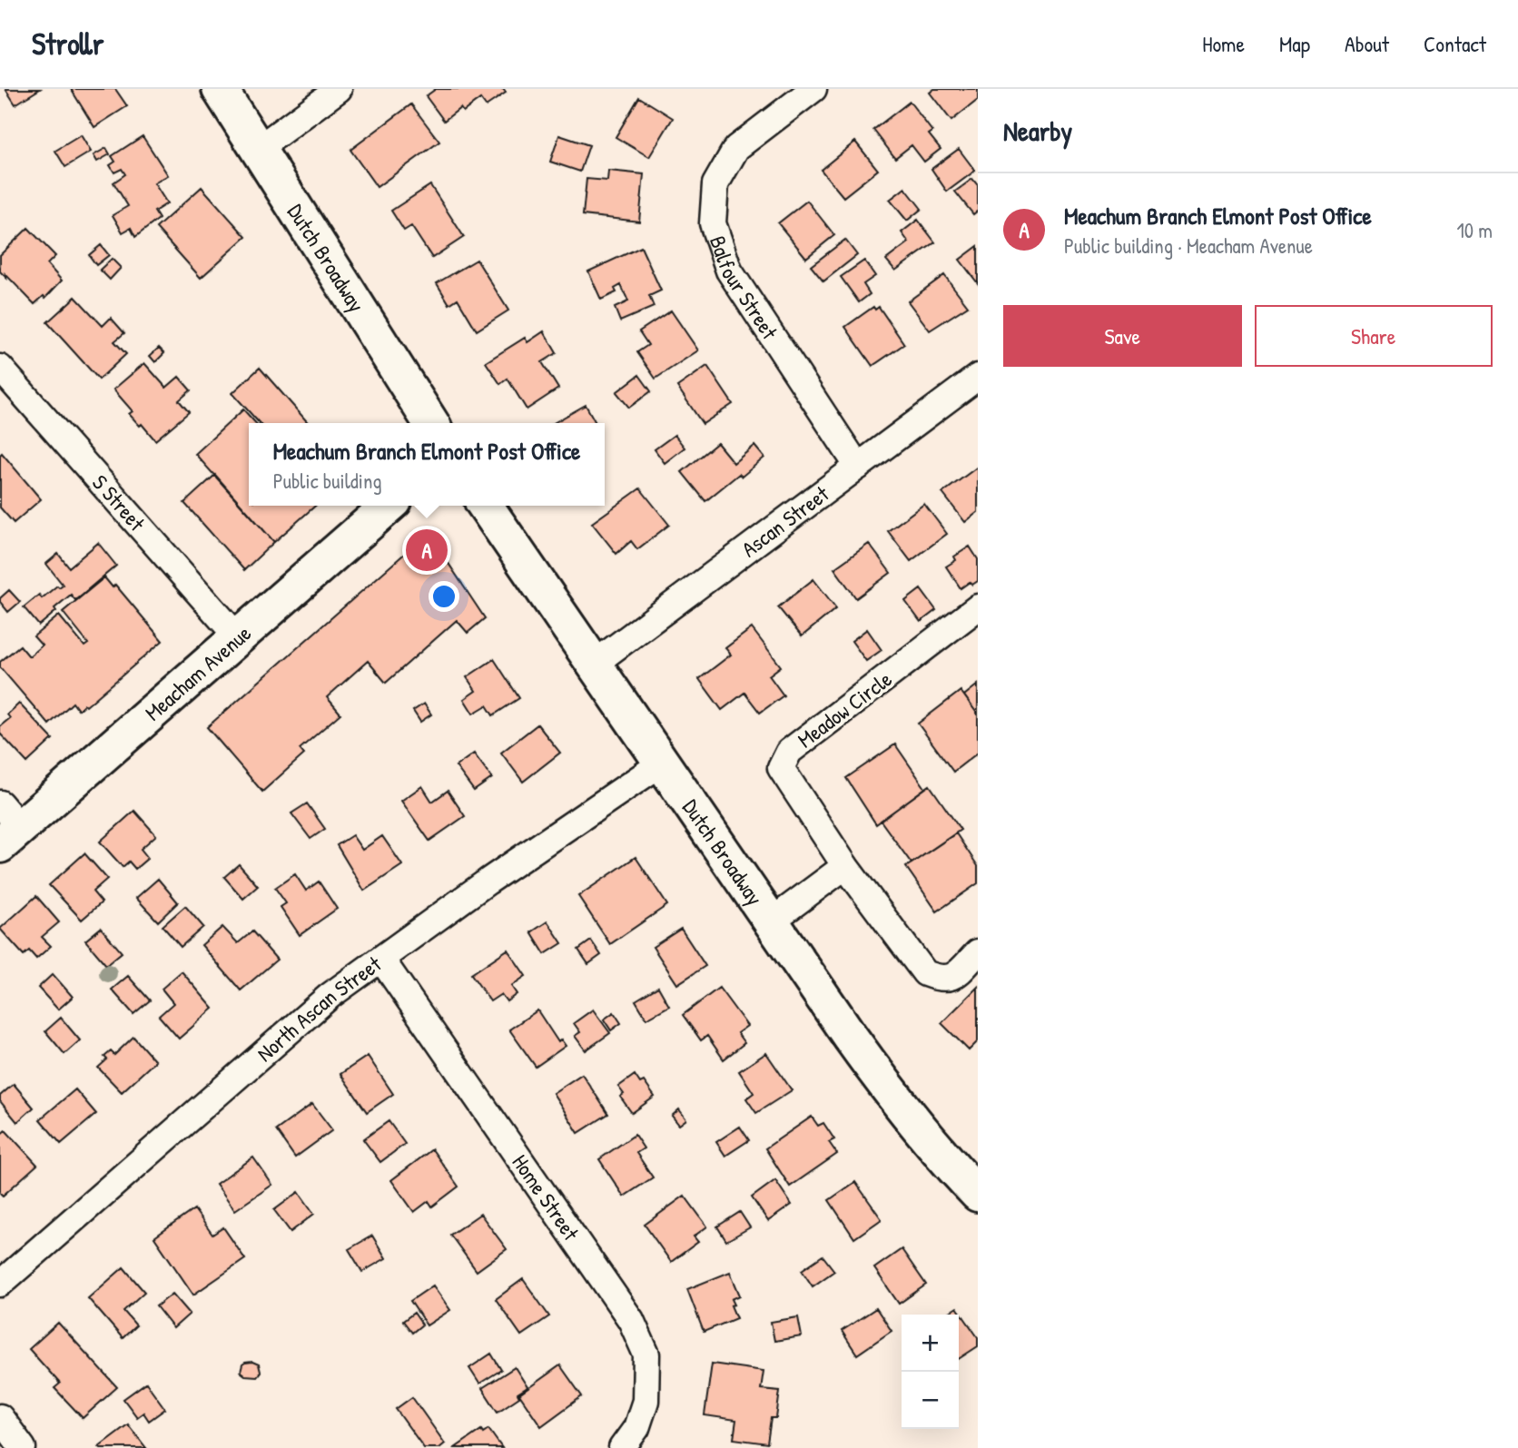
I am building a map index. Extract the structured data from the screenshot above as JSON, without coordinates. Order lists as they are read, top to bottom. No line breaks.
{"streets":{"main road":["Dutch Broadway","Meacham Avenue"],"street":["Balfour Street","S Street","Ascan Street","Meadow Circle","North Ascan Street","Home Street"]},"crossings":[["Dutch Broadway","Ascan Street"],["Dutch Broadway","North Ascan Street"],["Balfour Street","Ascan Street"],["S Street","Meacham Avenue"],["North Ascan Street","Home Street"]],"page":{"header":"Strollr","nav":["Home","Map","About","Contact"],"heading":"Nearby","list":[{"mark":"A","name":"Meachum Branch Elmont Post Office","note":"Public building · Meacham Avenue","value":"10 m"}],"buttons":["Save","Share"],"popup":["Meachum Branch Elmont Post Office","Public building"],"pins":"A","map_buttons":["+","−"]}}
